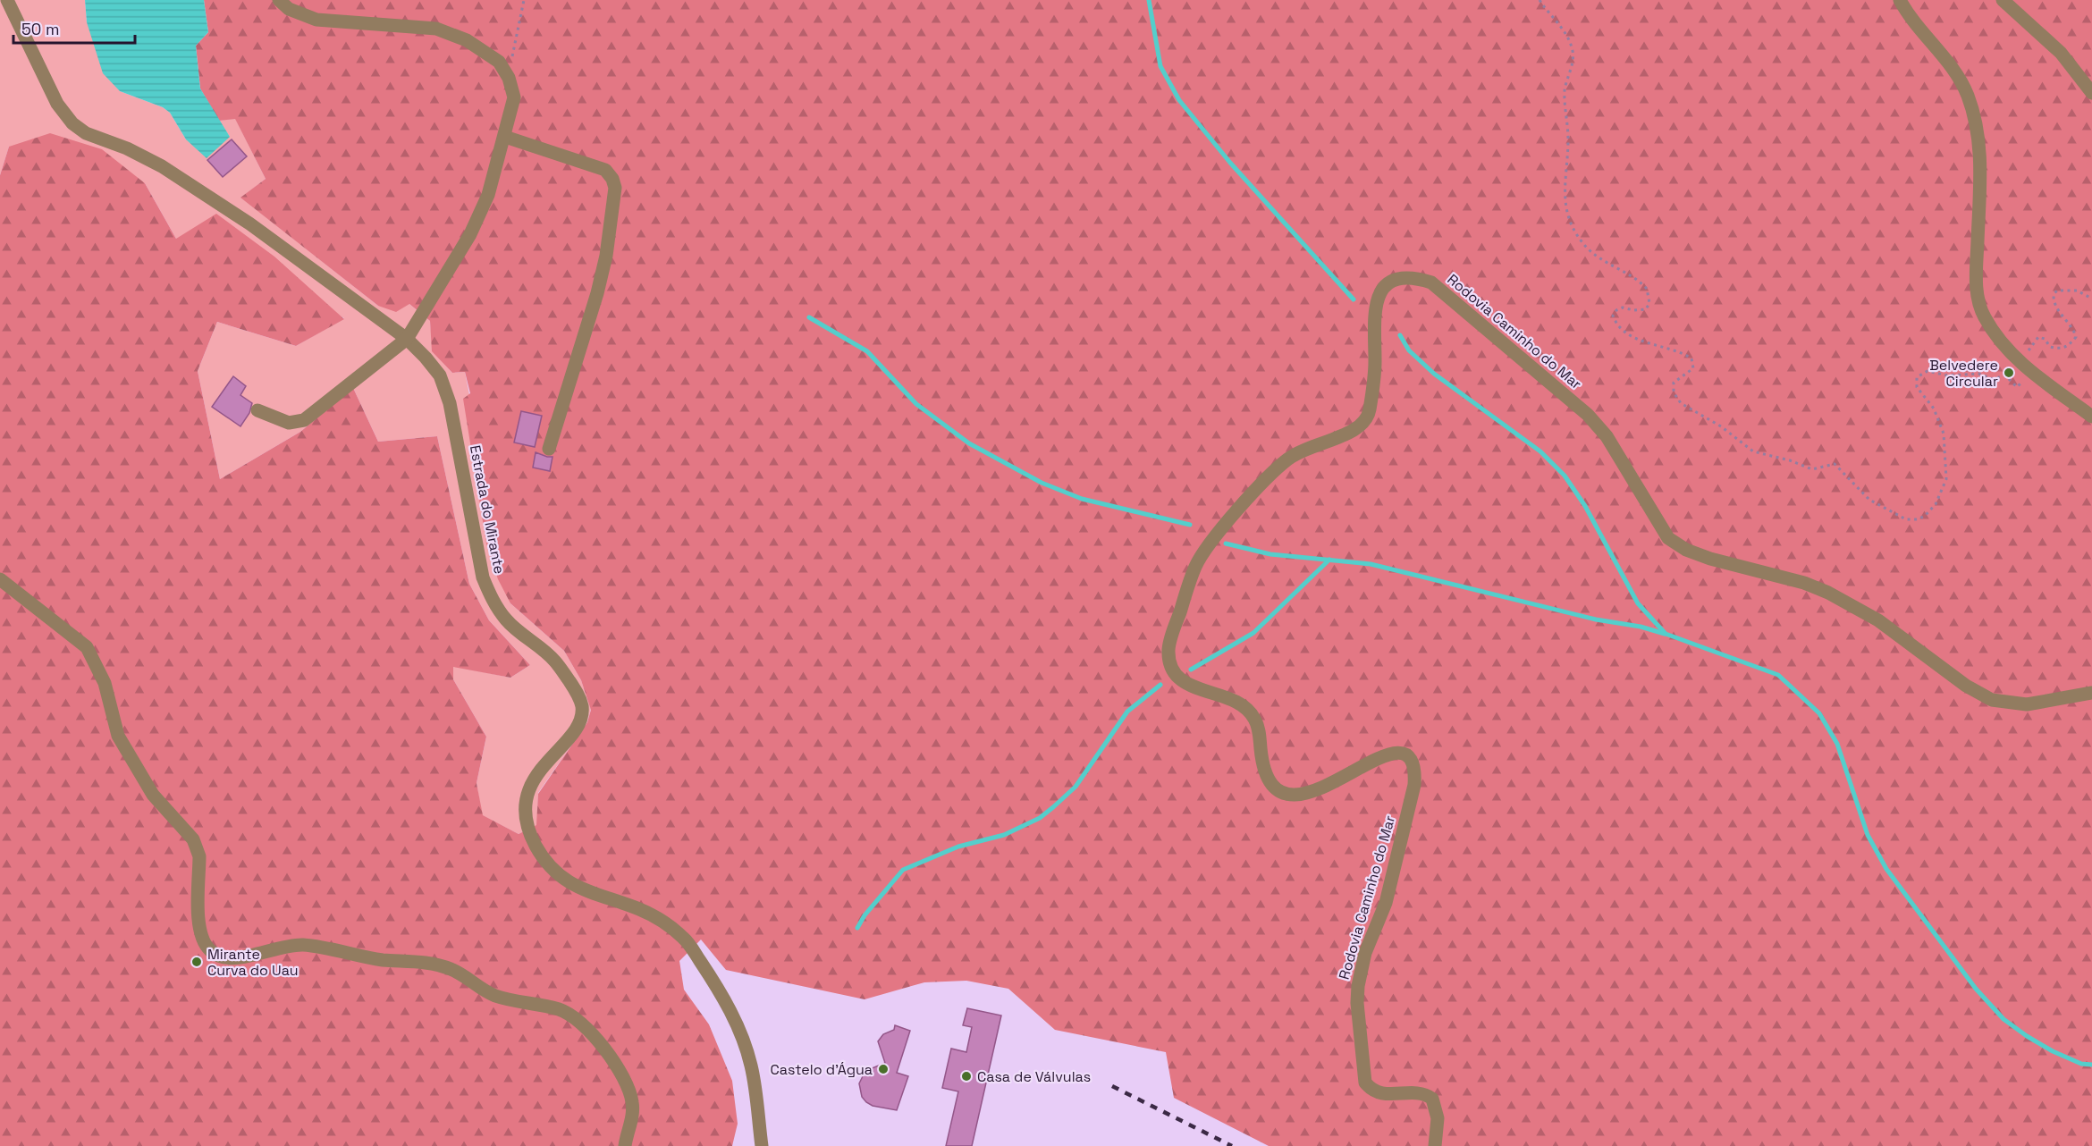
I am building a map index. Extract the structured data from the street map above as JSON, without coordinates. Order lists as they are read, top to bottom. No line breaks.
{"streets":{"street":["Rodovia Caminho do Mar","Estrada do Mirante"]},"places":["Belvedere Circular","Mirante Curva do Uau","Castelo d’Água","Casa de Válvulas"],"scale_bar":"50 m"}
